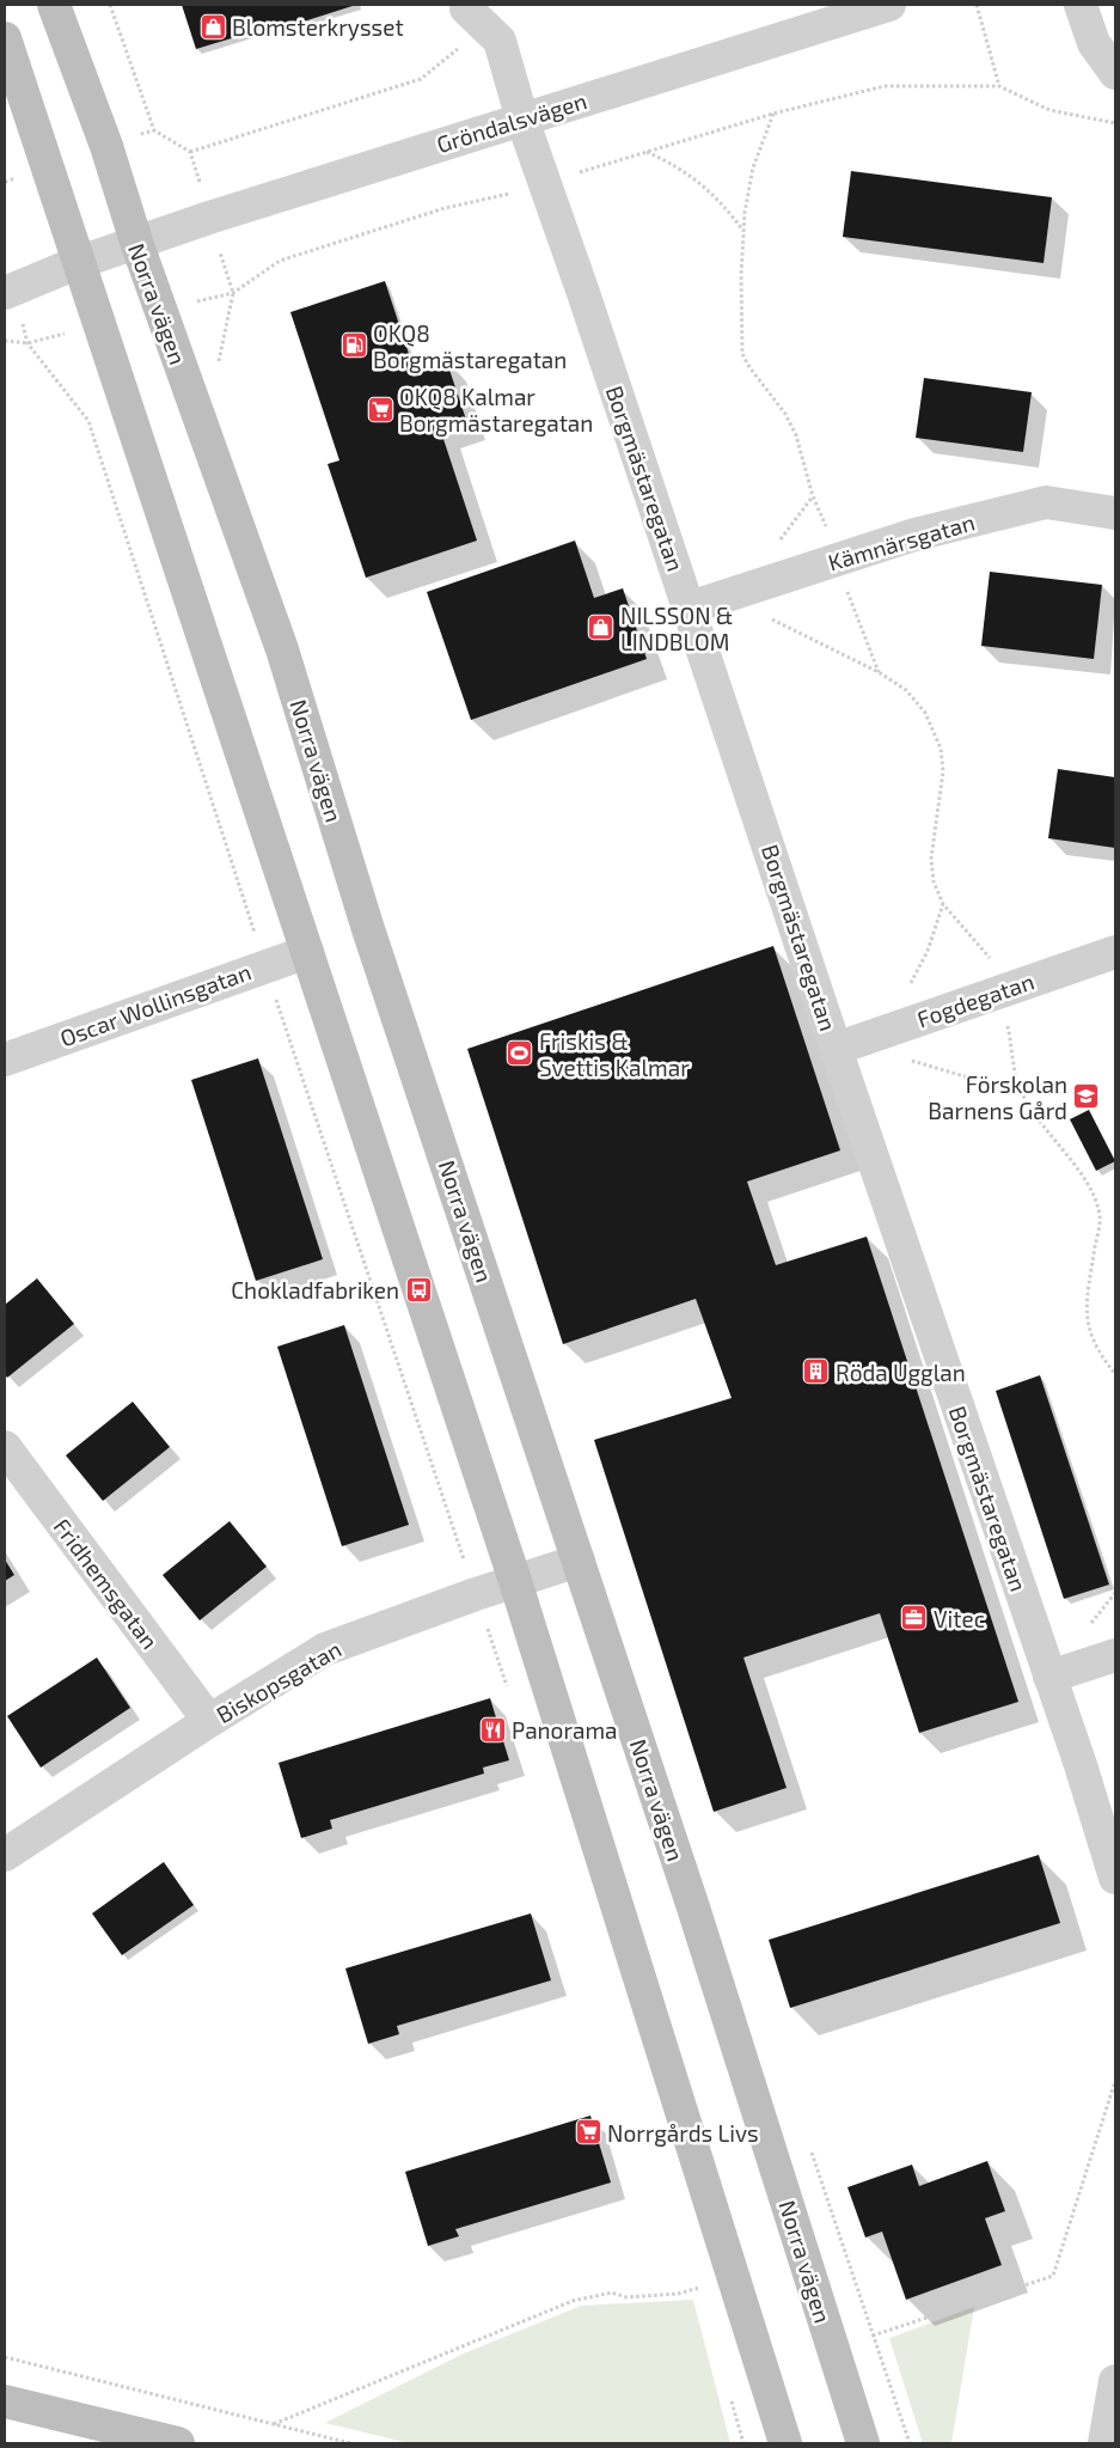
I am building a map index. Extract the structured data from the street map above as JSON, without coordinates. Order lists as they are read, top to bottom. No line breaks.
{"streets":{"main road":["Norra vägen"],"street":["Gröndalsvägen","Borgmästaregatan","Kämnärsgatan","Fogdegatan","Oscar Wollinsgatan","Fridhemsgatan","Biskopsgatan"]},"crossings":[["Gröndalsvägen","Norra vägen"],["Gröndalsvägen","Borgmästaregatan"],["Norra vägen","Biskopsgatan"],["Borgmästaregatan","Kämnärsgatan"],["Borgmästaregatan","Fogdegatan"],["Fridhemsgatan","Biskopsgatan"]],"places":{"shop":["Blomsterkrysset","NILSSON & LINDBLOM"],"fuel station":["OKQ8 Borgmästaregatan"],"supermarket":["OKQ8 Kalmar Borgmästaregatan","Norrgårds Livs"],"sports":["Friskis & Svettis Kalmar"],"school or university":["Förskolan Barnens Gård"],"bus stop":["Chokladfabriken"],"building":["Röda Ugglan"],"office":["Vitec"],"restaurant":["Panorama"]}}
